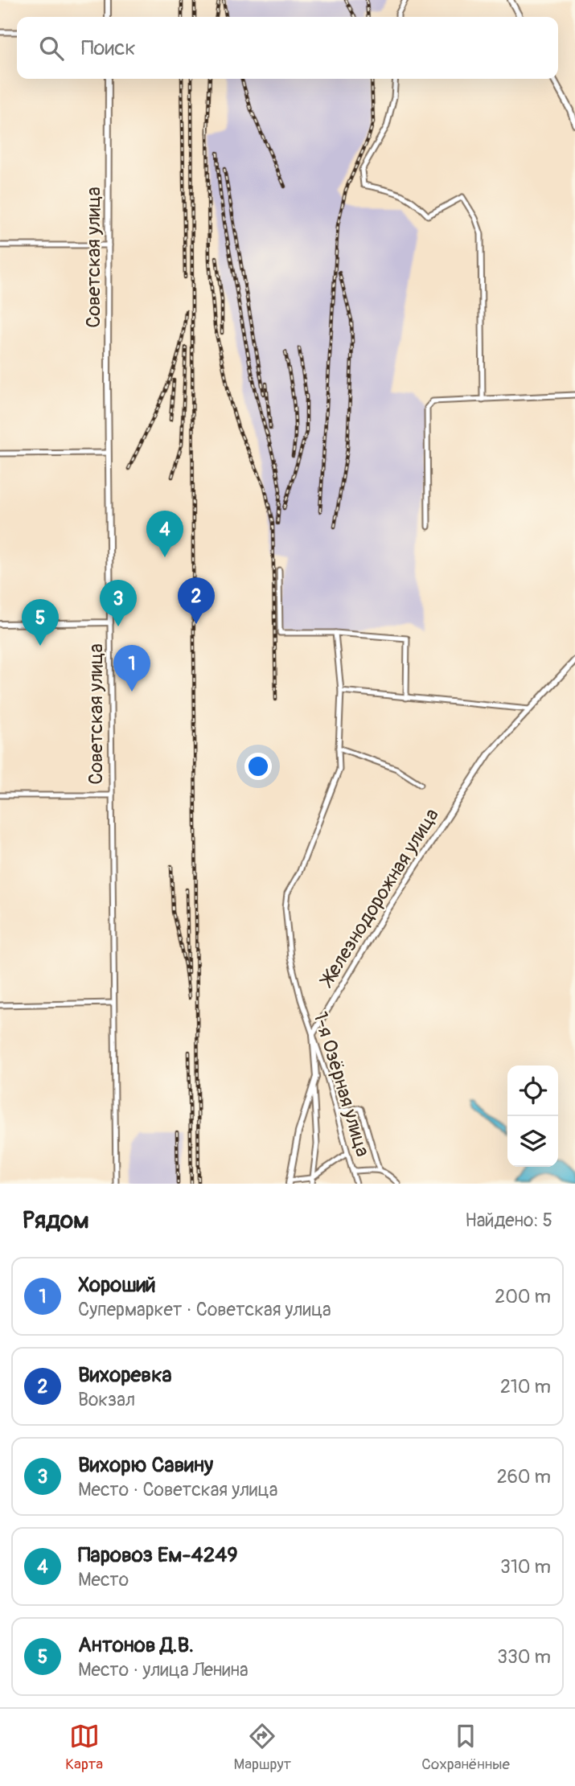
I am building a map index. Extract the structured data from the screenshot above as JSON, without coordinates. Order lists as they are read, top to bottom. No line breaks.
{"streets":{"street":["Советская улица","Железнодорожная улица","1-я Озёрная улица"]},"crossings":[["Железнодорожная улица","1-я Озёрная улица"]],"page":{"search":"Поиск","pins":["4","2","3","5","1"],"heading":["Рядом","Найдено: 5"],"list":[{"mark":"1","name":"Хороший","note":"Супермаркет · Советская улица","value":"200 m"},{"mark":"2","name":"Вихоревка","note":"Вокзал","value":"210 m"},{"mark":"3","name":"Вихорю Савину","note":"Место · Советская улица","value":"260 m"},{"mark":"4","name":"Паровоз Ем-4249","note":"Место","value":"310 m"},{"mark":"5","name":"Антонов Д.В.","note":"Место · улица Ленина","value":"330 m"}],"nav":["Карта","Маршрут","Сохранённые"]}}
